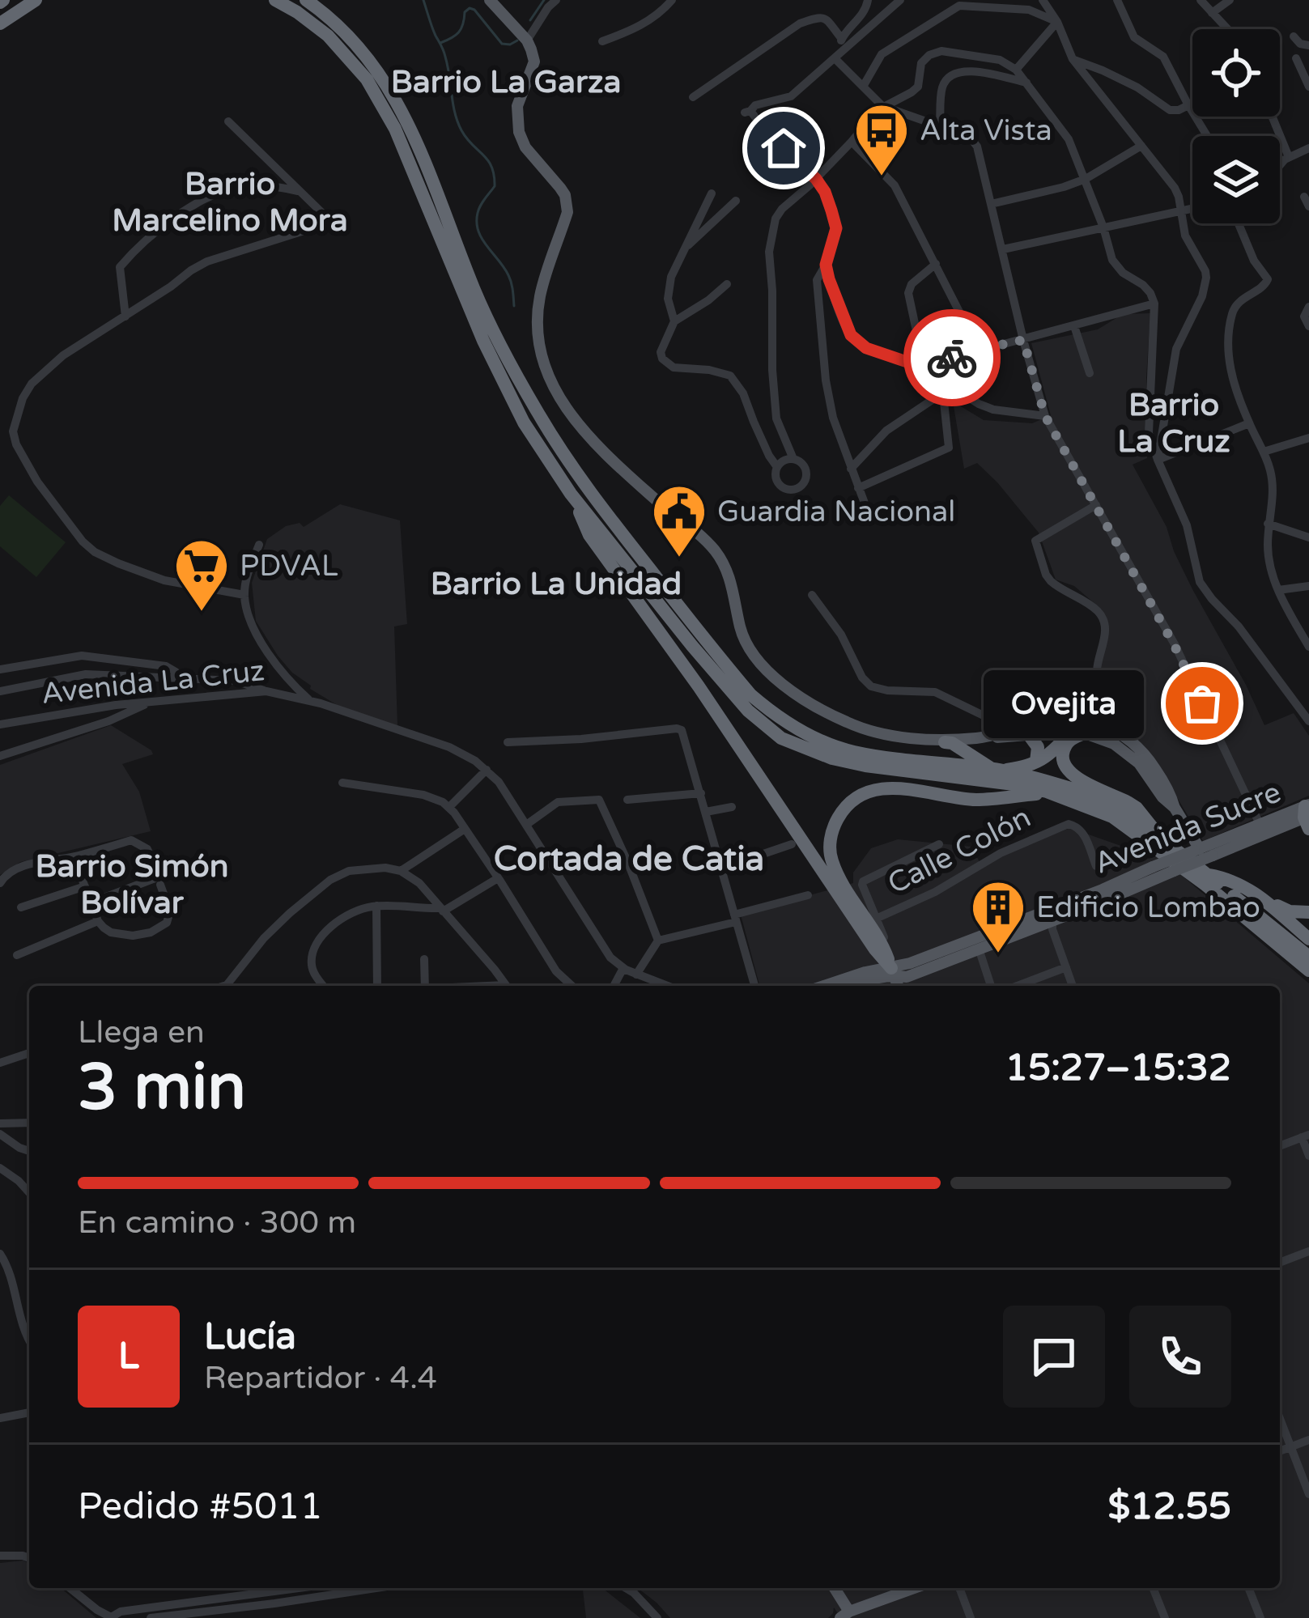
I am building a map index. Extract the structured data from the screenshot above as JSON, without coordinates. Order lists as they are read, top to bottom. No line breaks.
{"streets":{"main road":["Avenida Sucre"],"street":["Avenida La Cruz","Calle Colón"]},"districts":["Barrio La Garza","Barrio Marcelino Mora","Barrio La Cruz","Barrio La Unidad","Cortada de Catia","Barrio Simón Bolívar"],"places":{"bus stop":["Alta Vista"],"public building":["Guardia Nacional"],"supermarket":["PDVAL"],"other":["Ovejita"],"building":["Edificio Lombao"]},"page":{"bubble":"Ovejita","heading":["3 min","Llega en","15:27–15:32"],"panel":["Lucía","Repartidor · 4.4","Pedido #5011","$12.55"],"bar":"En camino · 300 m","round":"L"}}
